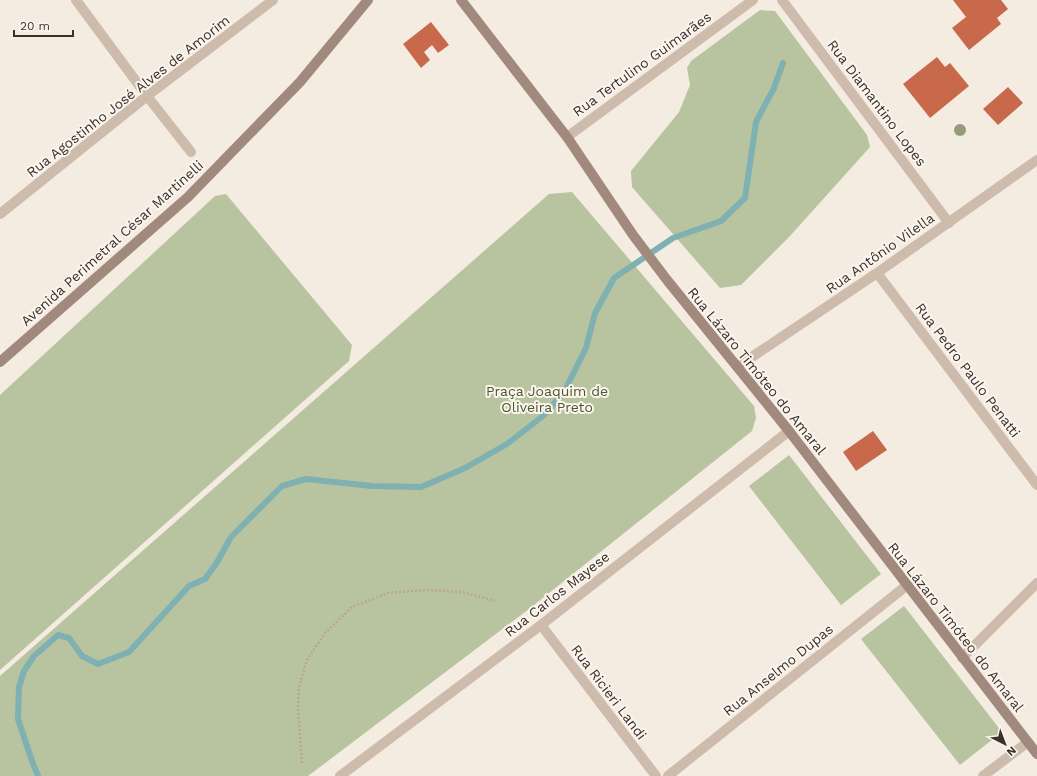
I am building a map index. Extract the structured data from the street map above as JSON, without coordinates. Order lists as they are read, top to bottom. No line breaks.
{"streets":{"main road":["Avenida Perimetral César Martinelli","Rua Lázaro Timóteo do Amaral"],"street":["Rua Tertulino Guimarães","Rua Agostinho José Alves de Amorim","Rua Diamantino Lopes","Rua Antônio Vilella","Rua Pedro Paulo Penatti","Rua Carlos Mayese","Rua Anselmo Dupas","Rua Ricieri Landi"]},"crossings":[["Rua Tertulino Guimarães","Rua Lázaro Timóteo do Amaral"],["Rua Diamantino Lopes","Rua Antônio Vilella"],["Rua Antônio Vilella","Rua Pedro Paulo Penatti"],["Rua Antônio Vilella","Rua Lázaro Timóteo do Amaral"],["Rua Lázaro Timóteo do Amaral","Rua Carlos Mayese"],["Rua Lázaro Timóteo do Amaral","Rua Anselmo Dupas"],["Rua Carlos Mayese","Rua Ricieri Landi"]],"parks":["Praça Joaquim de Oliveira Preto"],"scale_bar":"20 m","north":"bottom right"}
